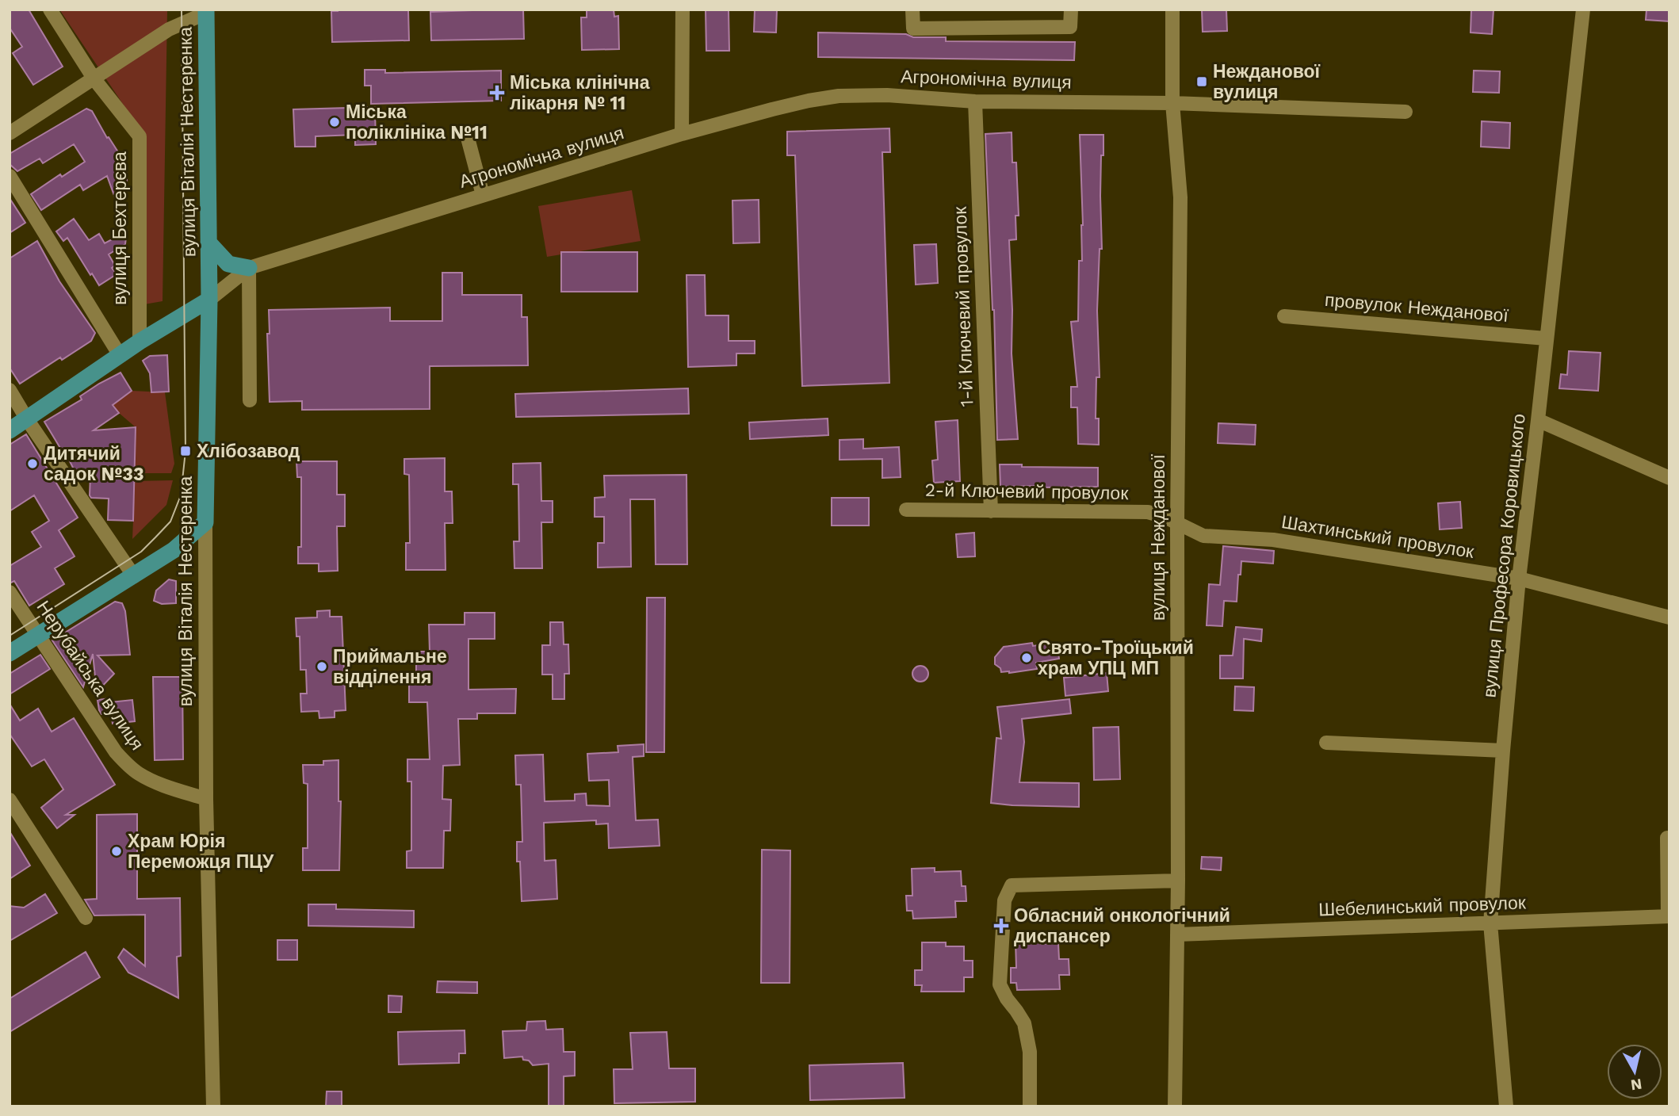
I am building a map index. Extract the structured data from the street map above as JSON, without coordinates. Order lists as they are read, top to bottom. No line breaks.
{"streets":{"main road":["вулиця Віталія Нестеренка"],"street":["Агрономічна вулиця","вулиця Бехтерєва","1-й Ключевий провулок","провулок Нежданової","2-й Ключевий провулок","Шахтинський провулок","вулиця Нежданової","вулиця Професора Коровицького","Нерубайська вулиця","Шебелинський провулок"]},"crossings":[["Агрономічна вулиця","вулиця Віталія Нестеренка"],["Агрономічна вулиця","1-й Ключевий провулок"],["Агрономічна вулиця","вулиця Нежданової"],["вулиця Віталія Нестеренка","Нерубайська вулиця"],["1-й Ключевий провулок","2-й Ключевий провулок"],["провулок Нежданової","вулиця Професора Коровицького"],["2-й Ключевий провулок","Шахтинський провулок"],["2-й Ключевий провулок","вулиця Нежданової"],["Шахтинський провулок","вулиця Нежданової"],["Шахтинський провулок","вулиця Професора Коровицького"],["вулиця Нежданової","Шебелинський провулок"],["вулиця Професора Коровицького","Шебелинський провулок"]],"places":{"transit":["Нежданової вулиця","Хлібозавод"],"health":["Міська клінічна лікарня № 11","Обласний онкологічний диспансер"],"other":["Міська поліклініка №11","Дитячий садок №33","Свято-Троїцький храм УПЦ МП","Приймальне відділення","Храм Юрія Переможця ПЦУ"]},"north":"bottom"}
